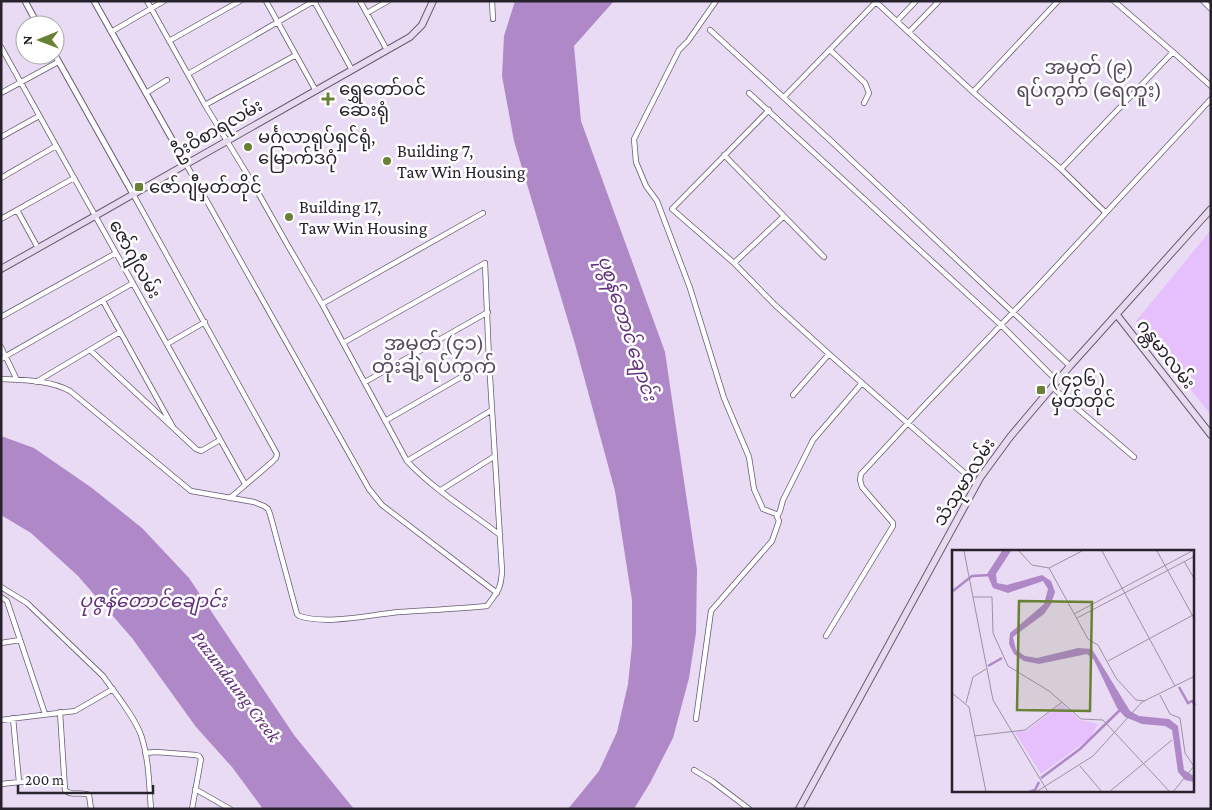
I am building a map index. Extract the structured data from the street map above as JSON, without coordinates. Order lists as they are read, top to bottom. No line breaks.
{"streets":{"main road":["ဦးဝိစာရလမ်း","ဂန္တမာလမ်း","သံသုမာလမ်း"],"street":["ဇော်ဂျီလမ်း"]},"crossings":[["ဦးဝိစာရလမ်း","ဇော်ဂျီလမ်း"],["ဂန္တမာလမ်း","သံသုမာလမ်း"]],"districts":["အမှတ် (၉) ရပ်ကွက် (ရေကူး)","အမှတ် (၄၁) တိုးချဲ့ရပ်ကွက်"],"water":["ပုစွန်တောင် ချောင်း","ပုဇွန်တောင်ချောင်း","Pazundaung Creek"],"places":{"health":["ရွှေတော်ဝင် ဆေးရုံ"],"other":["မင်္ဂလာရုပ်ရှင်ရုံ, မြောက်ဒဂုံ","Building 7, Taw Win Housing","Building 17, Taw Win Housing"],"transit":["ဇော်ဂျီမှတ်တိုင်","( ၄၃၆ ) မှတ်တိုင်"]},"scale_bar":"200 m","north":"left"}
